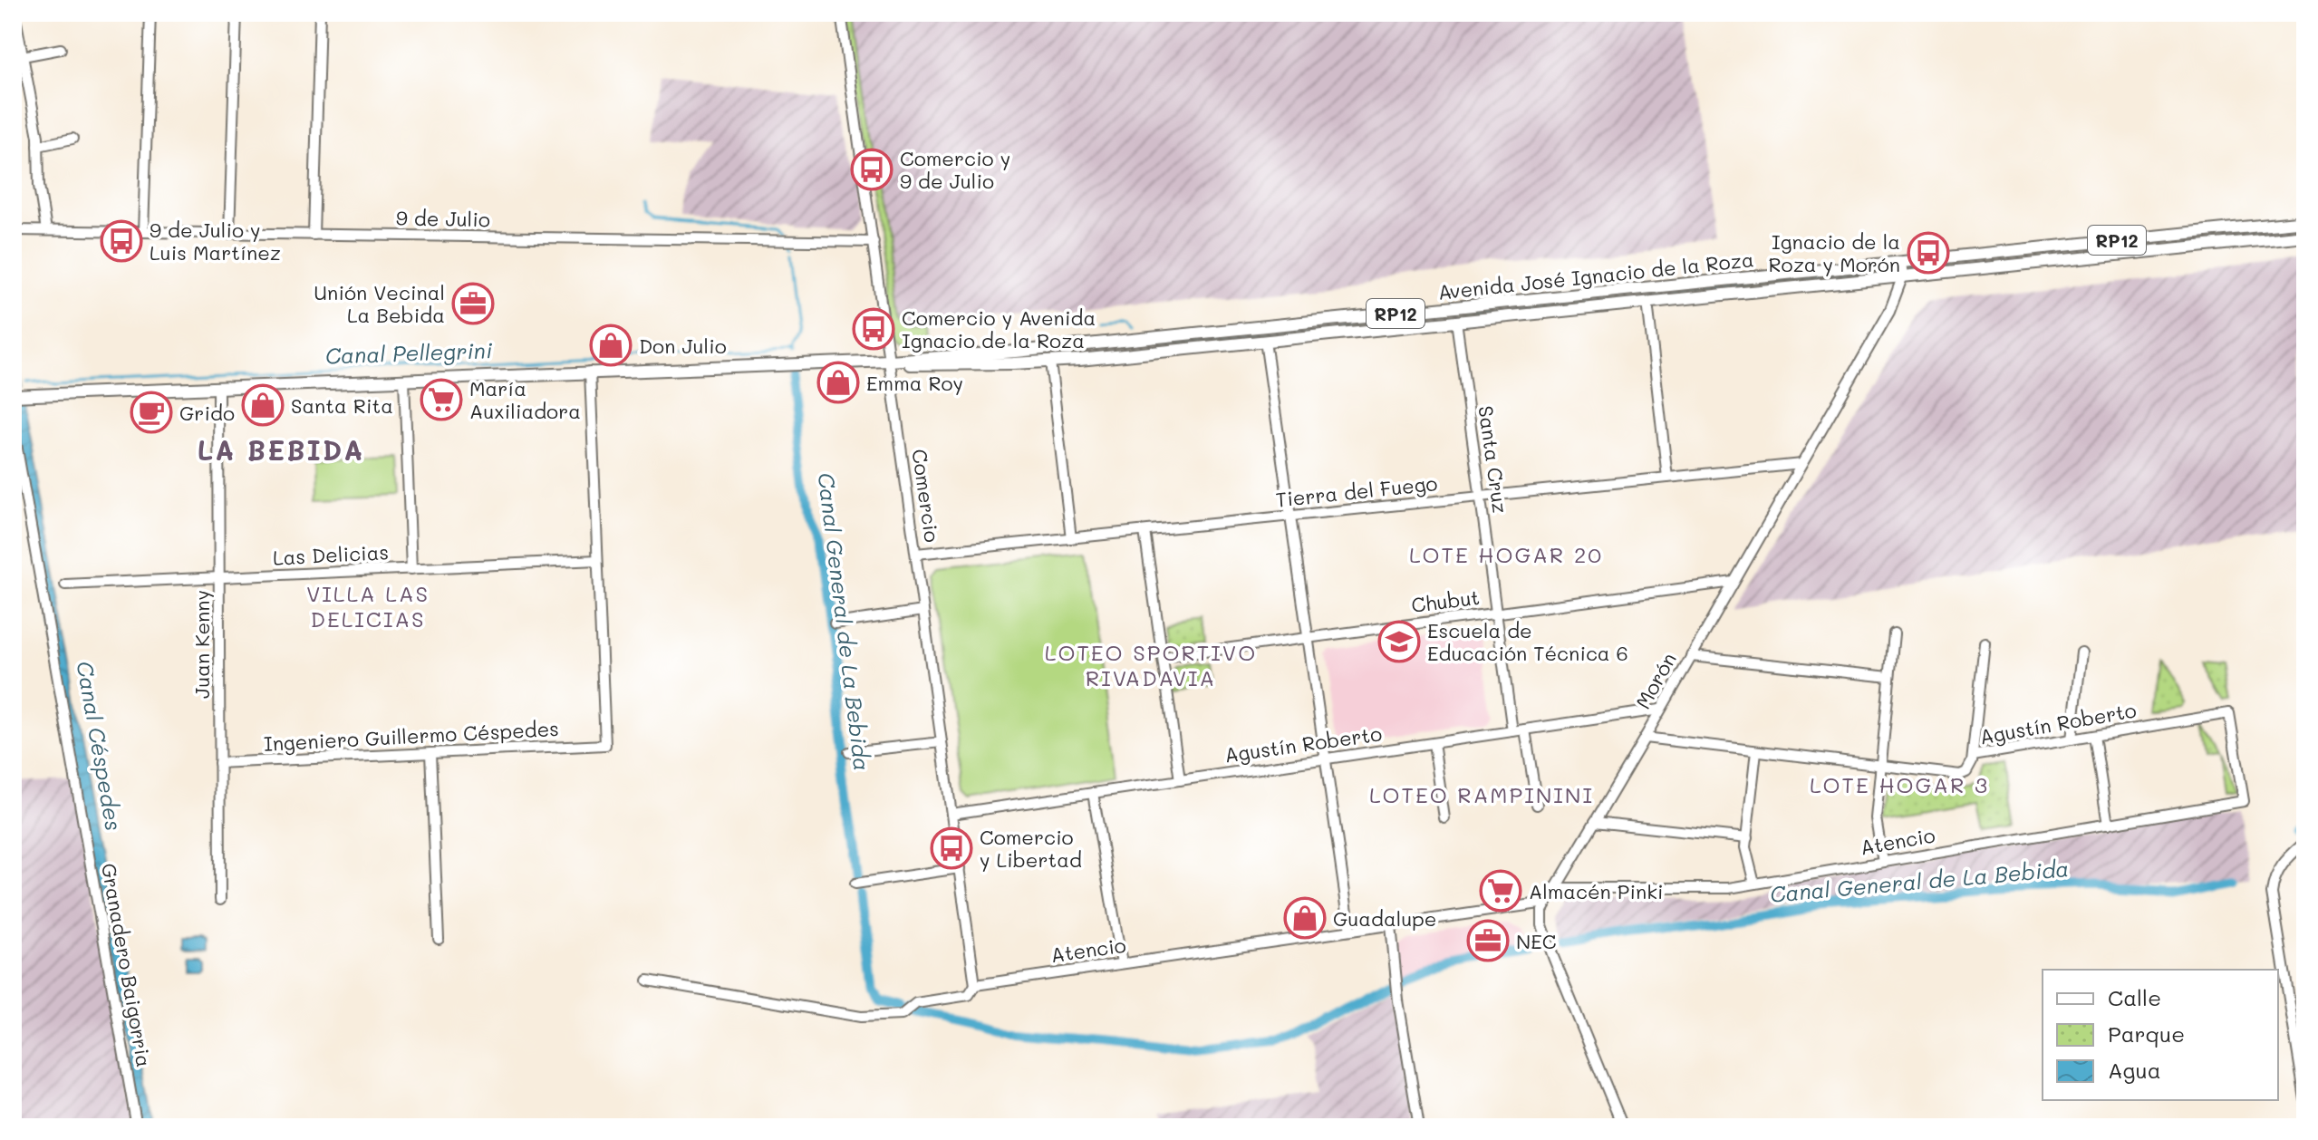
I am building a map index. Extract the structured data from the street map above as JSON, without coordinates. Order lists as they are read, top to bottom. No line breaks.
{"streets":{"main road":["RP12","Avenida José Ignacio de la Roza"],"street":["9 de Julio","Santa Cruz","Tierra del Fuego","Comercio","Las Delicias","Chubut","Juan Kenny","Morón","Agustín Roberto","Ingeniero Guillermo Céspedes","Atencio","Granadero Baigorria"]},"crossings":[["9 de Julio","Comercio"],["Avenida José Ignacio de la Roza","Santa Cruz"],["Avenida José Ignacio de la Roza","Comercio"],["Avenida José Ignacio de la Roza","Juan Kenny"],["Avenida José Ignacio de la Roza","Morón"],["Santa Cruz","Tierra del Fuego"],["Santa Cruz","Chubut"],["Santa Cruz","Agustín Roberto"],["Tierra del Fuego","Comercio"],["Tierra del Fuego","Morón"],["Comercio","Agustín Roberto"],["Comercio","Atencio"],["Las Delicias","Juan Kenny"],["Las Delicias","Ingeniero Guillermo Céspedes"],["Chubut","Morón"],["Juan Kenny","Ingeniero Guillermo Céspedes"],["Morón","Agustín Roberto"],["Morón","Atencio"],["Agustín Roberto","Atencio"]],"districts":["LA BEBIDA","LOTE HOGAR 20","VILLA LAS DELICIAS","LOTEO SPORTIVO RIVADAVIA","LOTE HOGAR 3","LOTEO RAMPININI"],"water":["Canal Pellegrini","Canal General de La Bebida","Canal Céspedes"],"places":{"bus stop":["Comercio y 9 de Julio","9 de Julio y Luis Martínez","Ignacio de la Roza y Morón","Comercio y Avenida Ignacio de la Roza","Comercio y Libertad"],"office":["Unión Vecinal La Bebida","NEC"],"shop":["Don Julio","Emma Roy","Santa Rita","Guadalupe"],"supermarket":["María Auxiliadora","Almacén Pinki"],"cafe":["Grido"],"school or university":["Escuela de Educación Técnica 6"]},"legend":["Calle","Parque","Agua"]}
